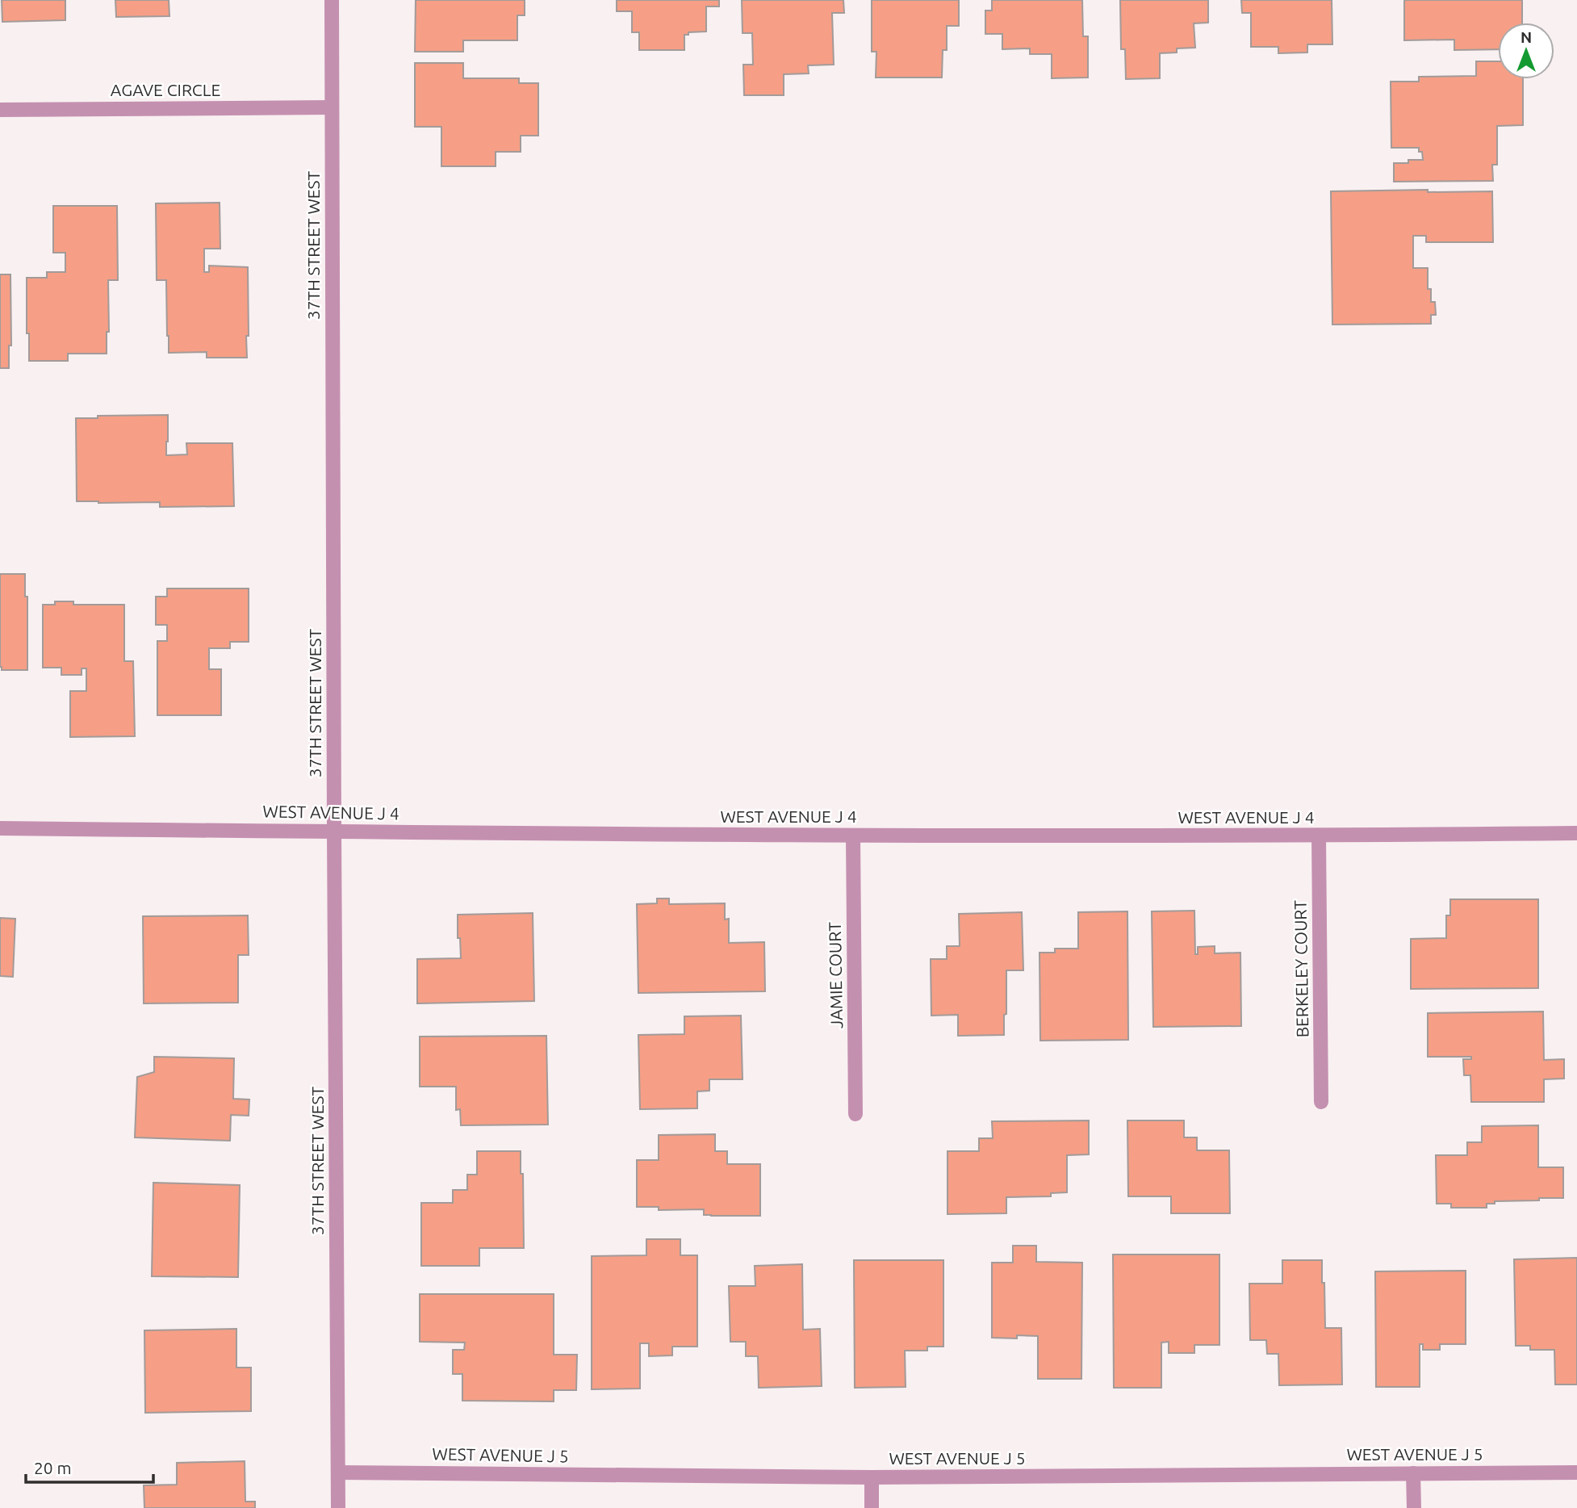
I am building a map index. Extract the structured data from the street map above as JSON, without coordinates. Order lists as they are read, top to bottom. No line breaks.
{"streets":{"street":["AGAVE CIRCLE","37TH STREET WEST","WEST AVENUE J 4","BERKELEY COURT","JAMIE COURT","WEST AVENUE J 5"]},"crossings":[["AGAVE CIRCLE","37TH STREET WEST"],["37TH STREET WEST","WEST AVENUE J 4"],["37TH STREET WEST","WEST AVENUE J 5"],["WEST AVENUE J 4","BERKELEY COURT"],["WEST AVENUE J 4","JAMIE COURT"]],"scale_bar":"20 m","north":"top"}
